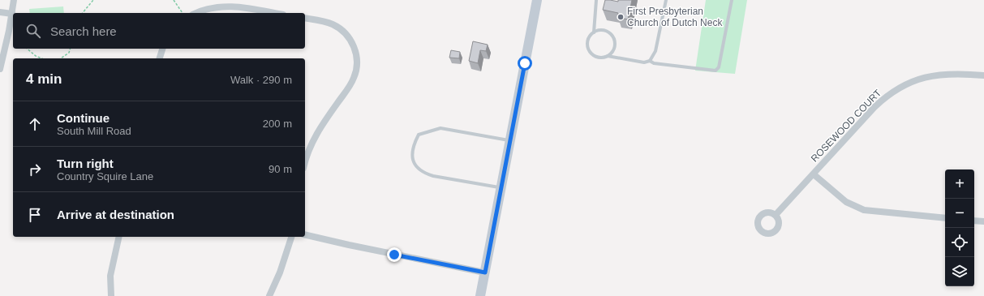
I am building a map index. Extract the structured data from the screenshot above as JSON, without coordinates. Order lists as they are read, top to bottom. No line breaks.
{"streets":{"street":["ROSEWOOD COURT"]},"places":["First Presbyterian Church of Dutch Neck"],"page":{"search":"Search here","heading":["4 min","Walk · 290 m"],"list":[["Continue","South Mill Road","200 m"],["Turn right","Country Squire Lane","90 m"],"Arrive at destination"],"map_buttons":["+","−"]}}
